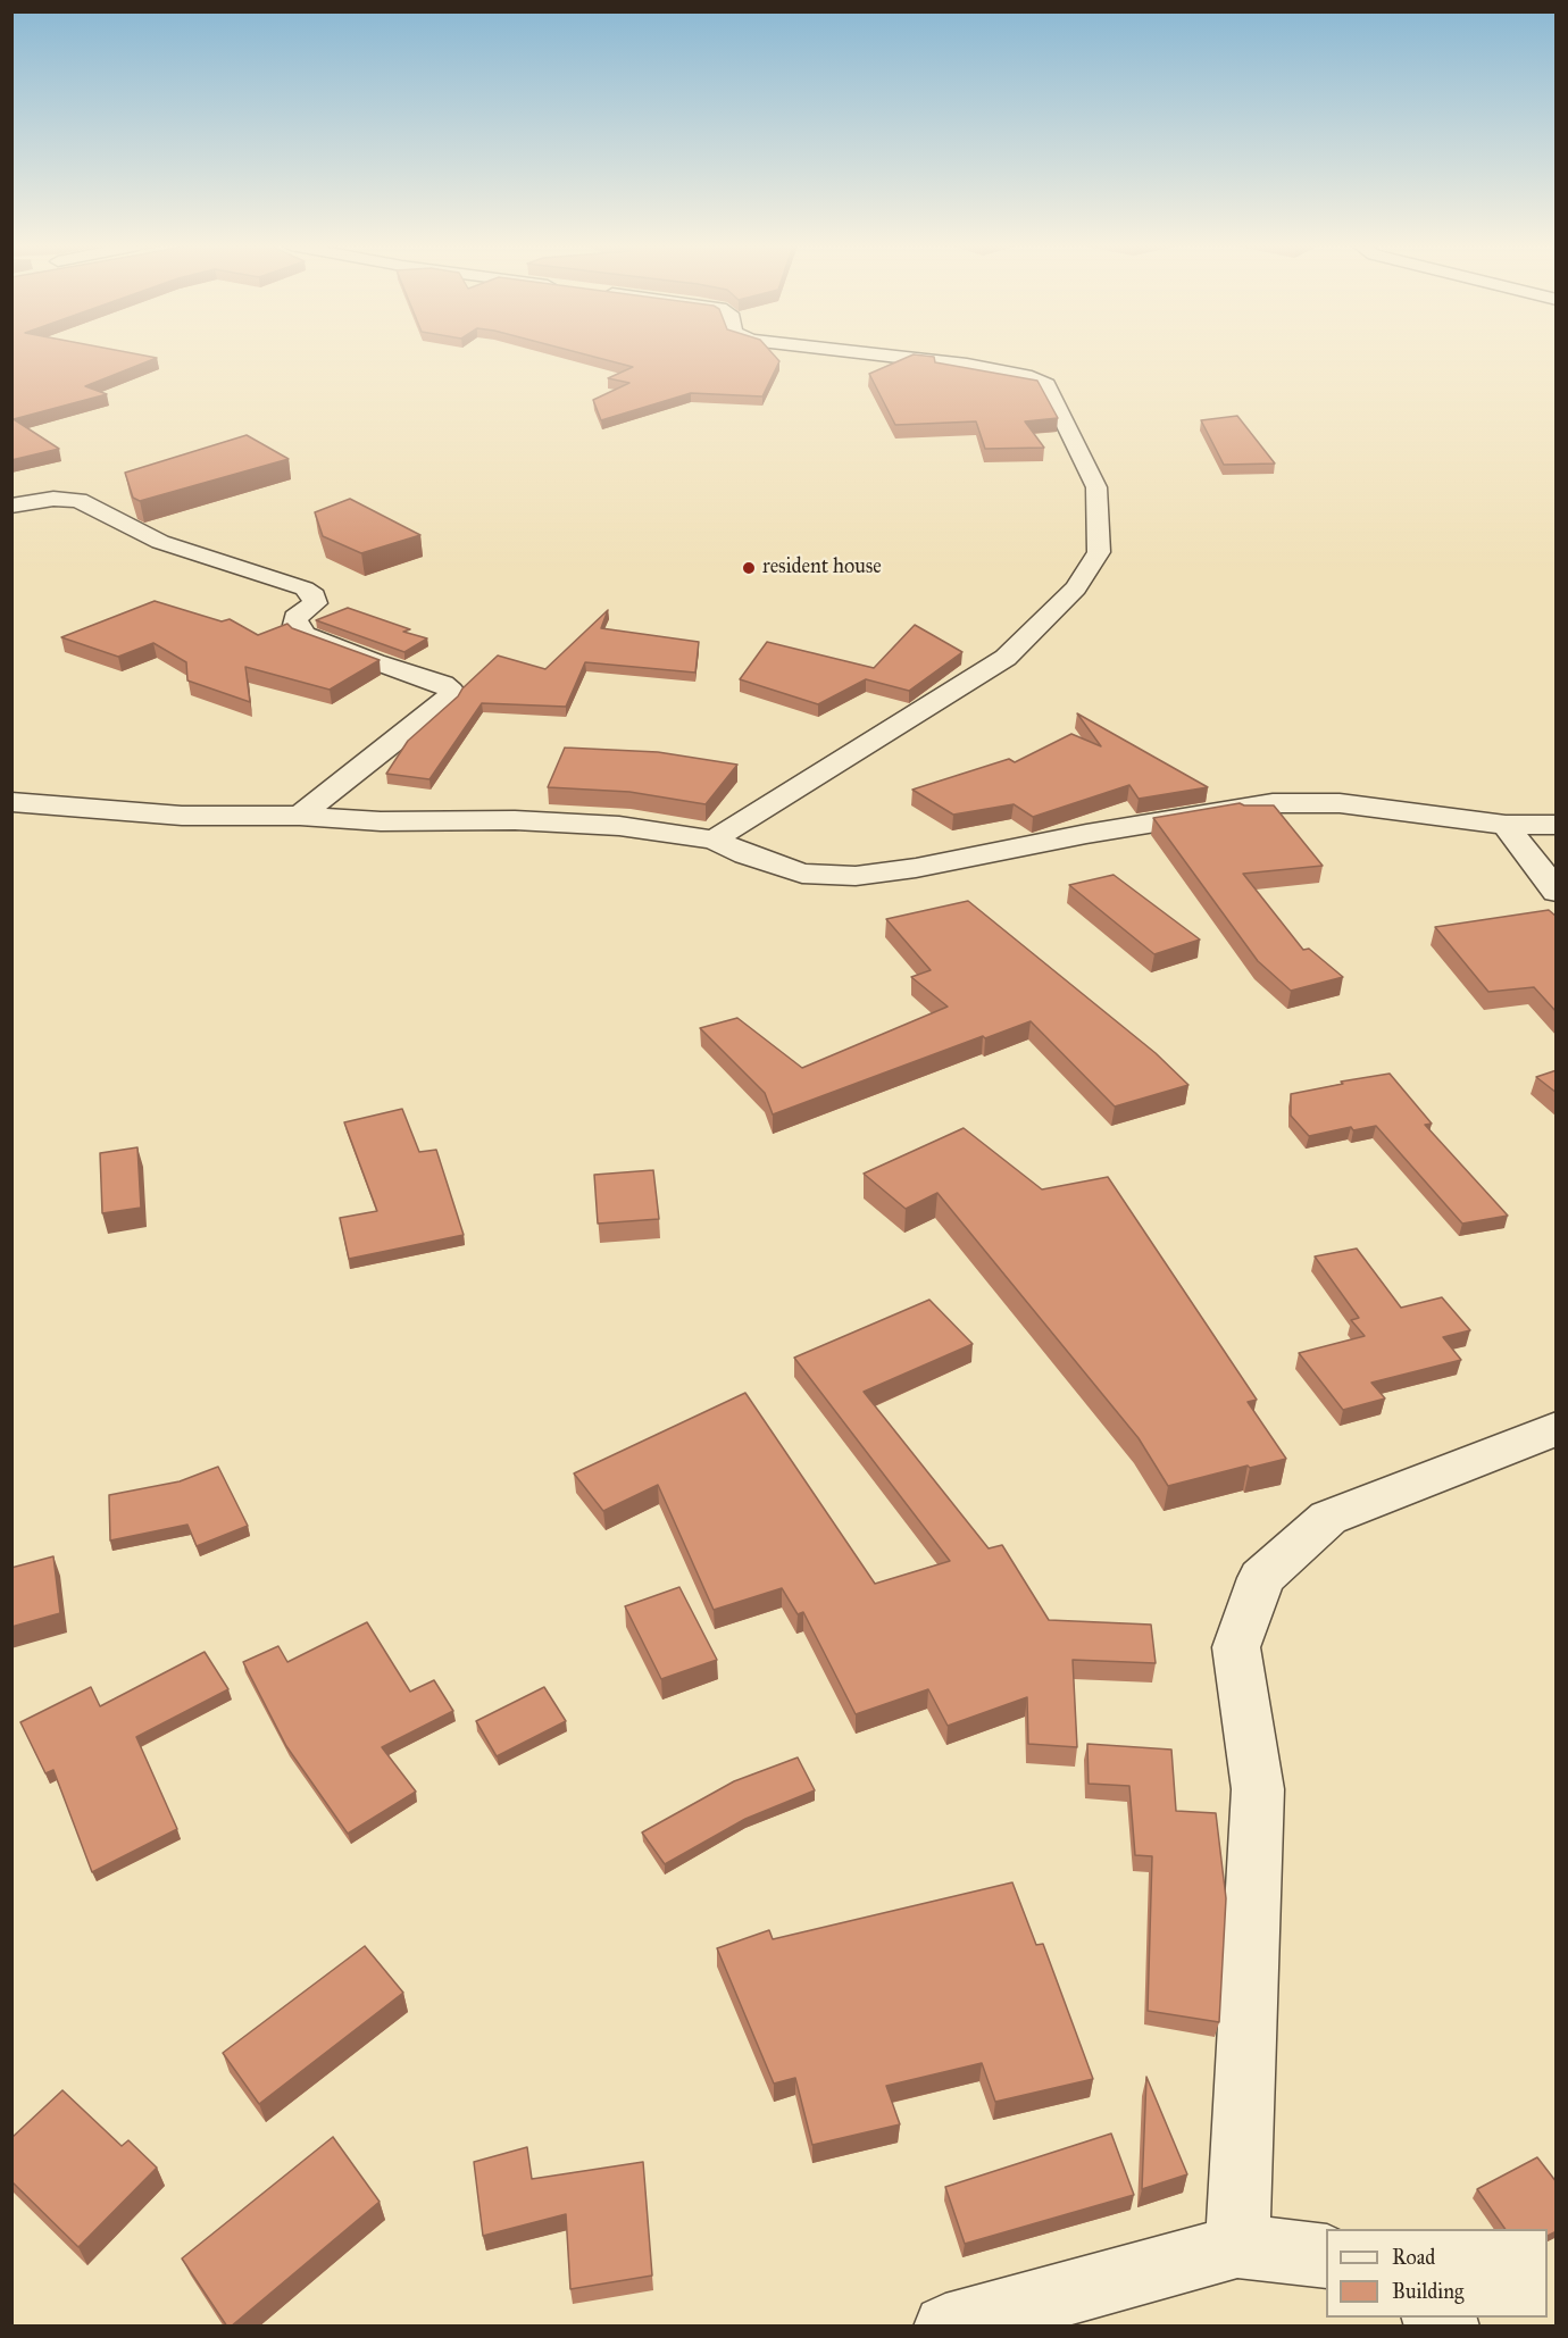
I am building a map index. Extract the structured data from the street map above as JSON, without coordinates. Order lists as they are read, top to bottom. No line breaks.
{"places":["resident house"],"legend":["Road","Building"]}
